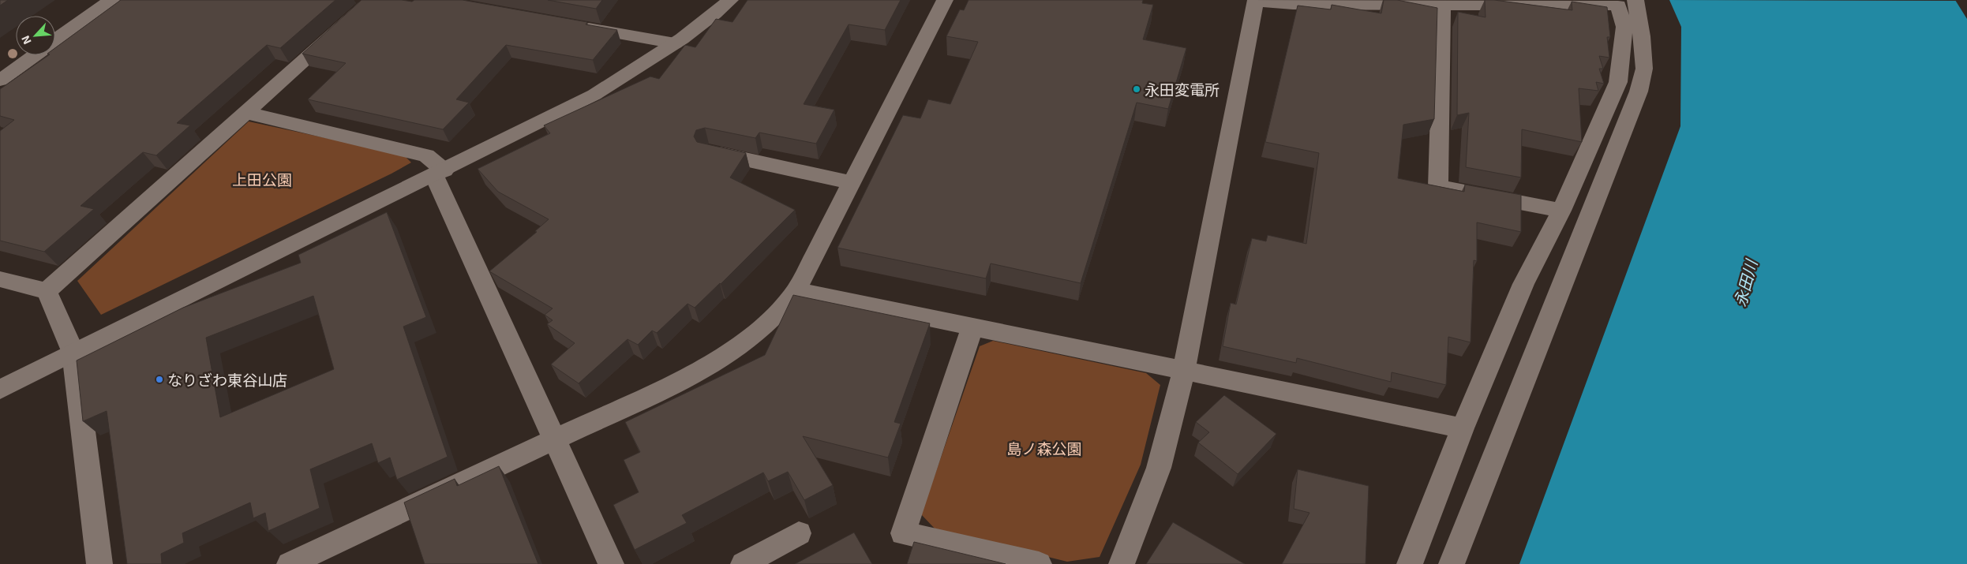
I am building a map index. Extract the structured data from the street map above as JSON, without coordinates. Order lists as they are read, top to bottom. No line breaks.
{"water":["永田川"],"parks":["上田公園","島ノ森公園"],"places":["永田変電所","なりざわ東谷山店"],"north":"bottom left"}
